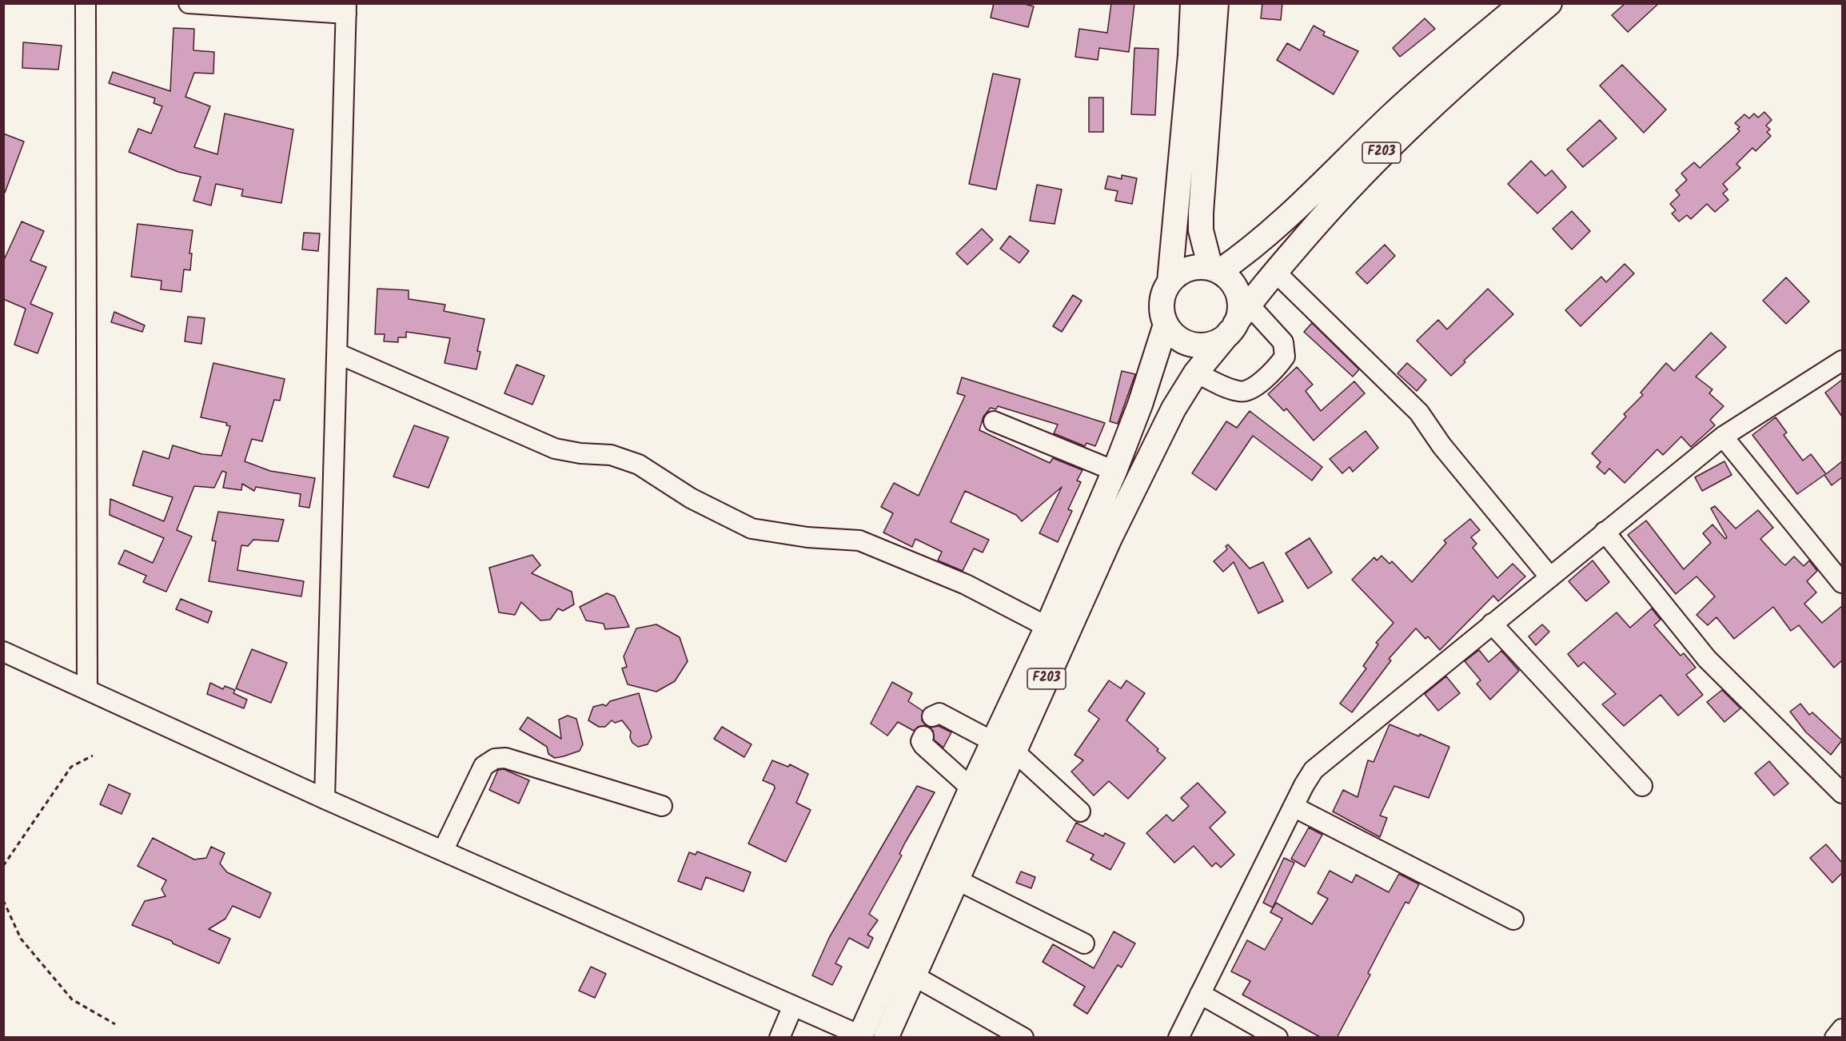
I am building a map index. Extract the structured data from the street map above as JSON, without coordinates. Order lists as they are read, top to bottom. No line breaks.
{"streets":{"main road":["F203"]}}
